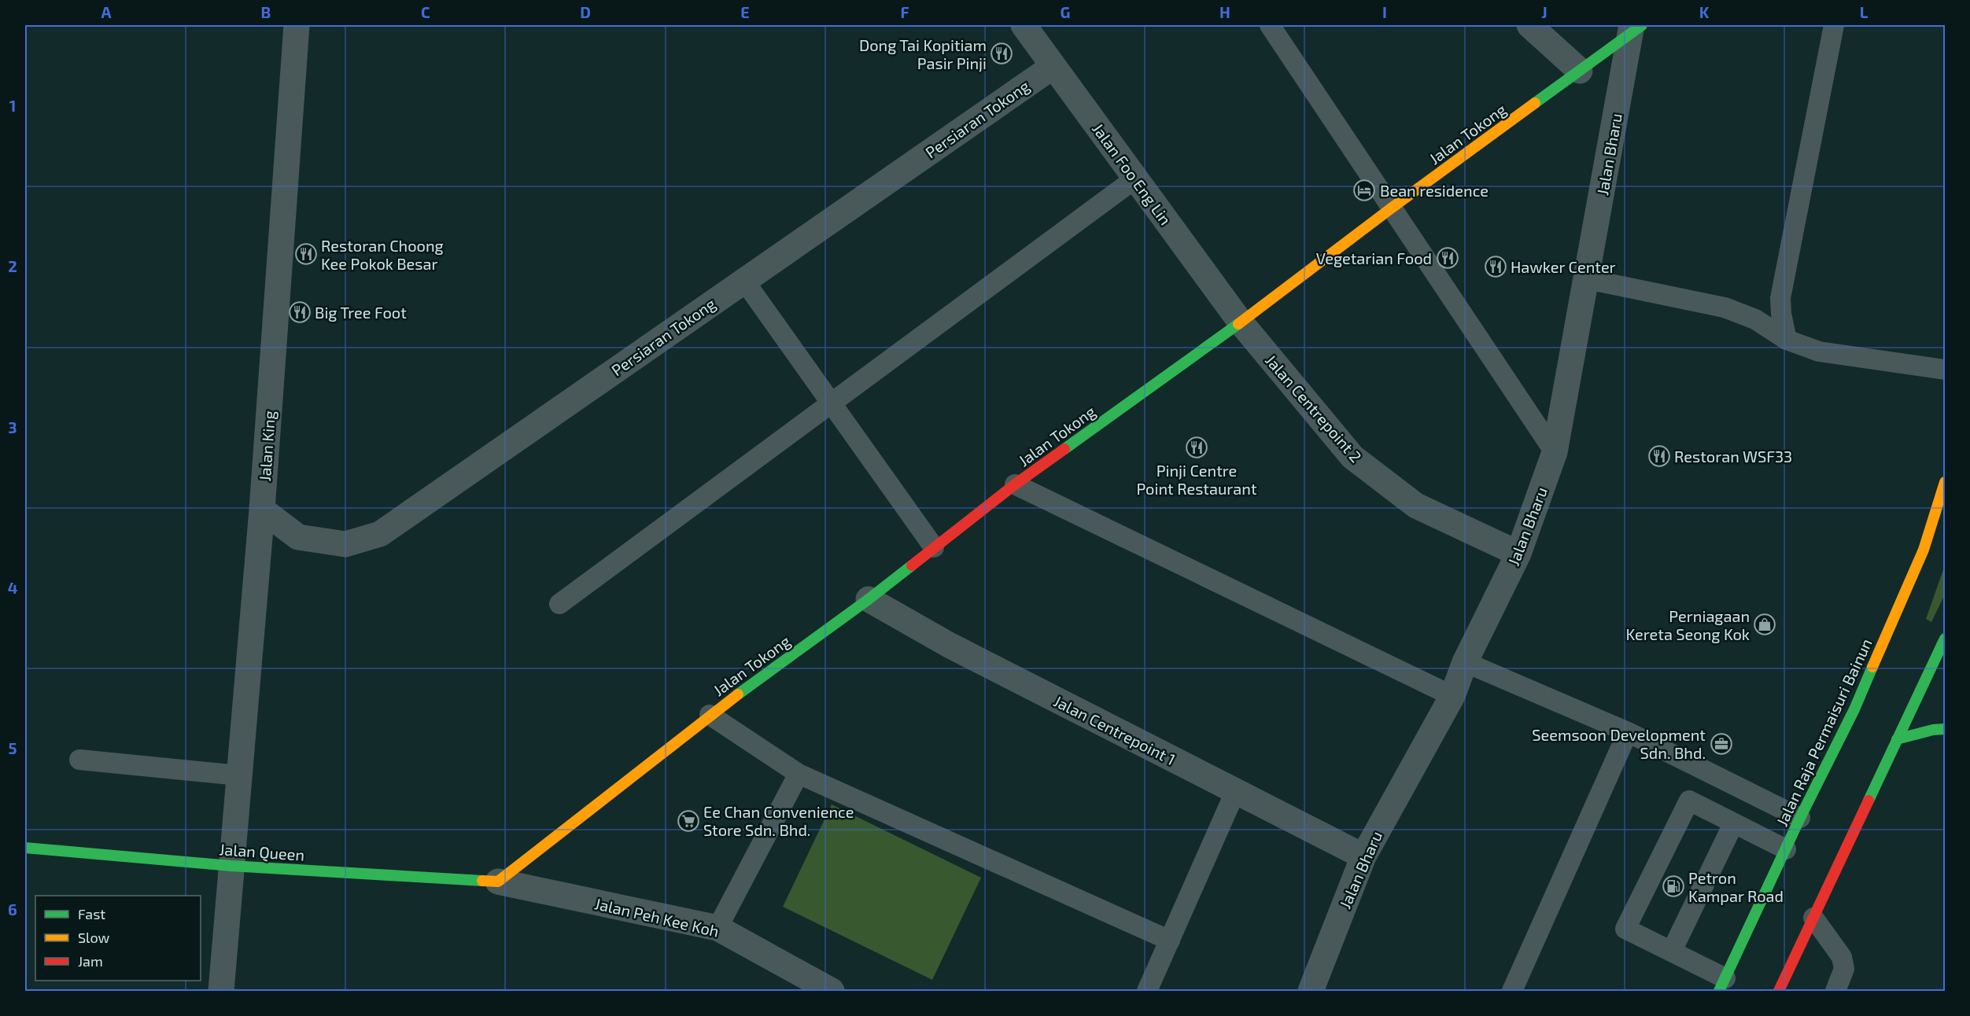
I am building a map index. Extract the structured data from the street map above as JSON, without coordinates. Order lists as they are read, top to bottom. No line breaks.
{"streets":{"main road":["Jalan Tokong","Jalan Raja Permaisuri Bainun","Jalan Queen"],"street":["Persiaran Tokong","Jalan Bharu","Jalan Foo Eng Lin","Jalan Centrepoint 2","Jalan King","Jalan Centrepoint 1","Jalan Peh Kee Koh"]},"crossings":[["Persiaran Tokong","Jalan Foo Eng Lin"],["Persiaran Tokong","Jalan King"],["Jalan Tokong","Jalan Bharu"],["Jalan Tokong","Jalan Foo Eng Lin"],["Jalan Tokong","Jalan Centrepoint 2"],["Jalan Tokong","Jalan Centrepoint 1"],["Jalan Tokong","Jalan Queen"],["Jalan Tokong","Jalan Peh Kee Koh"],["Jalan Bharu","Jalan Centrepoint 2"],["Jalan Bharu","Jalan Centrepoint 1"],["Jalan Foo Eng Lin","Jalan Centrepoint 2"],["Jalan King","Jalan Queen"],["Jalan Queen","Jalan Peh Kee Koh"]],"places":{"restaurant":["Dong Tai Kopitiam Pasir Pinji","Restoran Choong Kee Pokok Besar","Vegetarian Food","Hawker Center","Big Tree Foot","Pinji Centre Point Restaurant","Restoran WSF33"],"hotel":["Bean residence"],"shop":["Perniagaan Kereta Seong Kok"],"office":["Seemsoon Development Sdn. Bhd."],"supermarket":["Ee Chan Convenience Store Sdn. Bhd."],"fuel station":["Petron Kampar Road"]},"legend":["Fast","Slow","Jam"],"grid":{"columns":["A","B","C","D","E","F","G","H","I","J","K","L"],"rows":["1","2","3","4","5","6"]}}
